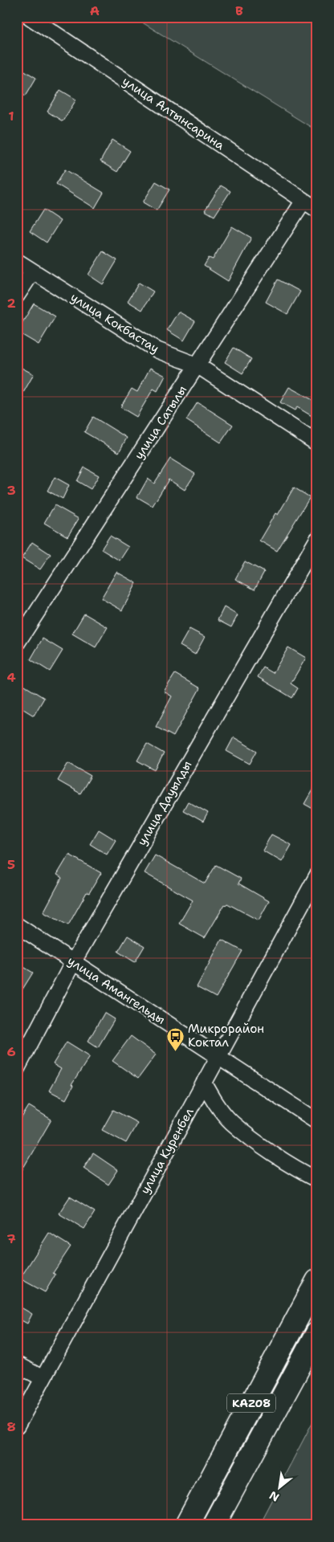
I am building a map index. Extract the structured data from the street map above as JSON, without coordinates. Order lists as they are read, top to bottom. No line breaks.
{"streets":{"highway":["KAZ08"],"street":["улица Алтынсарина","улица Кокбастау","улица Сатылы","улица Дауылды","улица Амангельды","улица Куренбел"]},"crossings":[["улица Алтынсарина","улица Сатылы"],["улица Кокбастау","улица Сатылы"],["улица Дауылды","улица Амангельды"],["улица Амангельды","улица Куренбел"]],"places":{"bus stop":["Микрорайон Коктал"]},"north":"bottom left","grid":{"columns":["A","B"],"rows":["1","2","3","4","5","6","7","8"]}}
